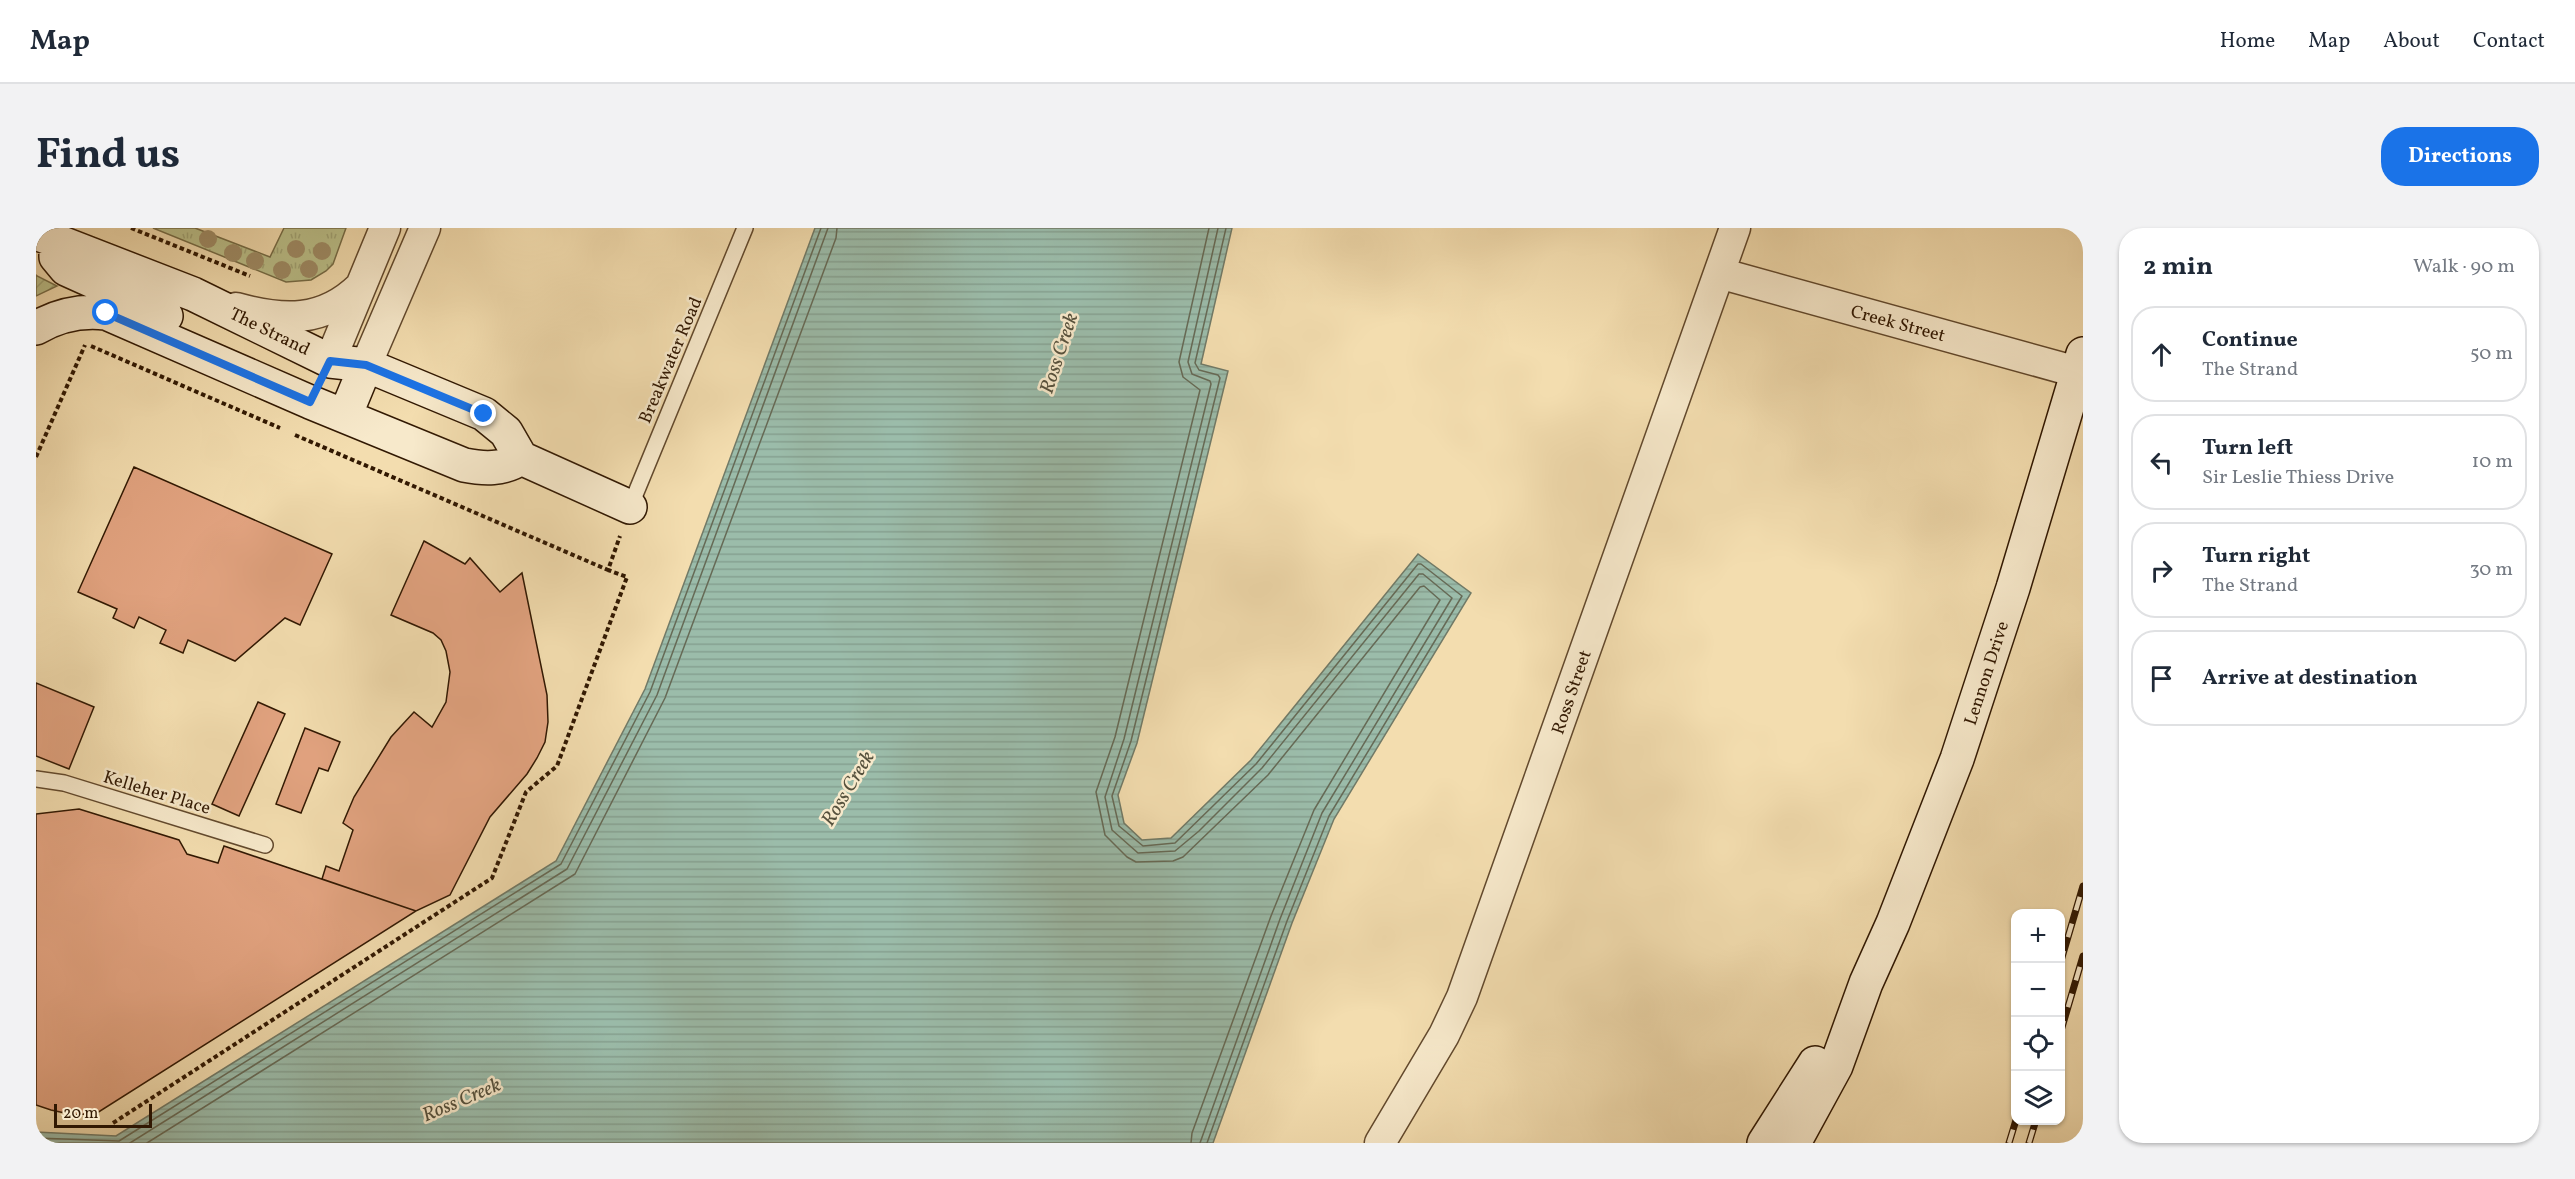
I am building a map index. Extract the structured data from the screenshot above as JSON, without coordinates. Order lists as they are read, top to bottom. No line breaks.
{"streets":{"street":["Creek Street","The Strand","Lennon Drive","Ross Street"],"lane":["Breakwater Road","Kelleher Place"]},"crossings":[["Creek Street","Lennon Drive"],["Creek Street","Ross Street"]],"water":["Ross Creek"],"scale_bar":"20 m","page":{"header":"Map","nav":["Home","Map","About","Contact"],"title":"Find us","buttons":"Directions","heading":["2 min","Walk · 90 m"],"list":[["Continue","The Strand","50 m"],["Turn left","Sir Leslie Thiess Drive","10 m"],["Turn right","The Strand","30 m"],"Arrive at destination"],"map_buttons":["+","−"],"scale":"20 m"}}
